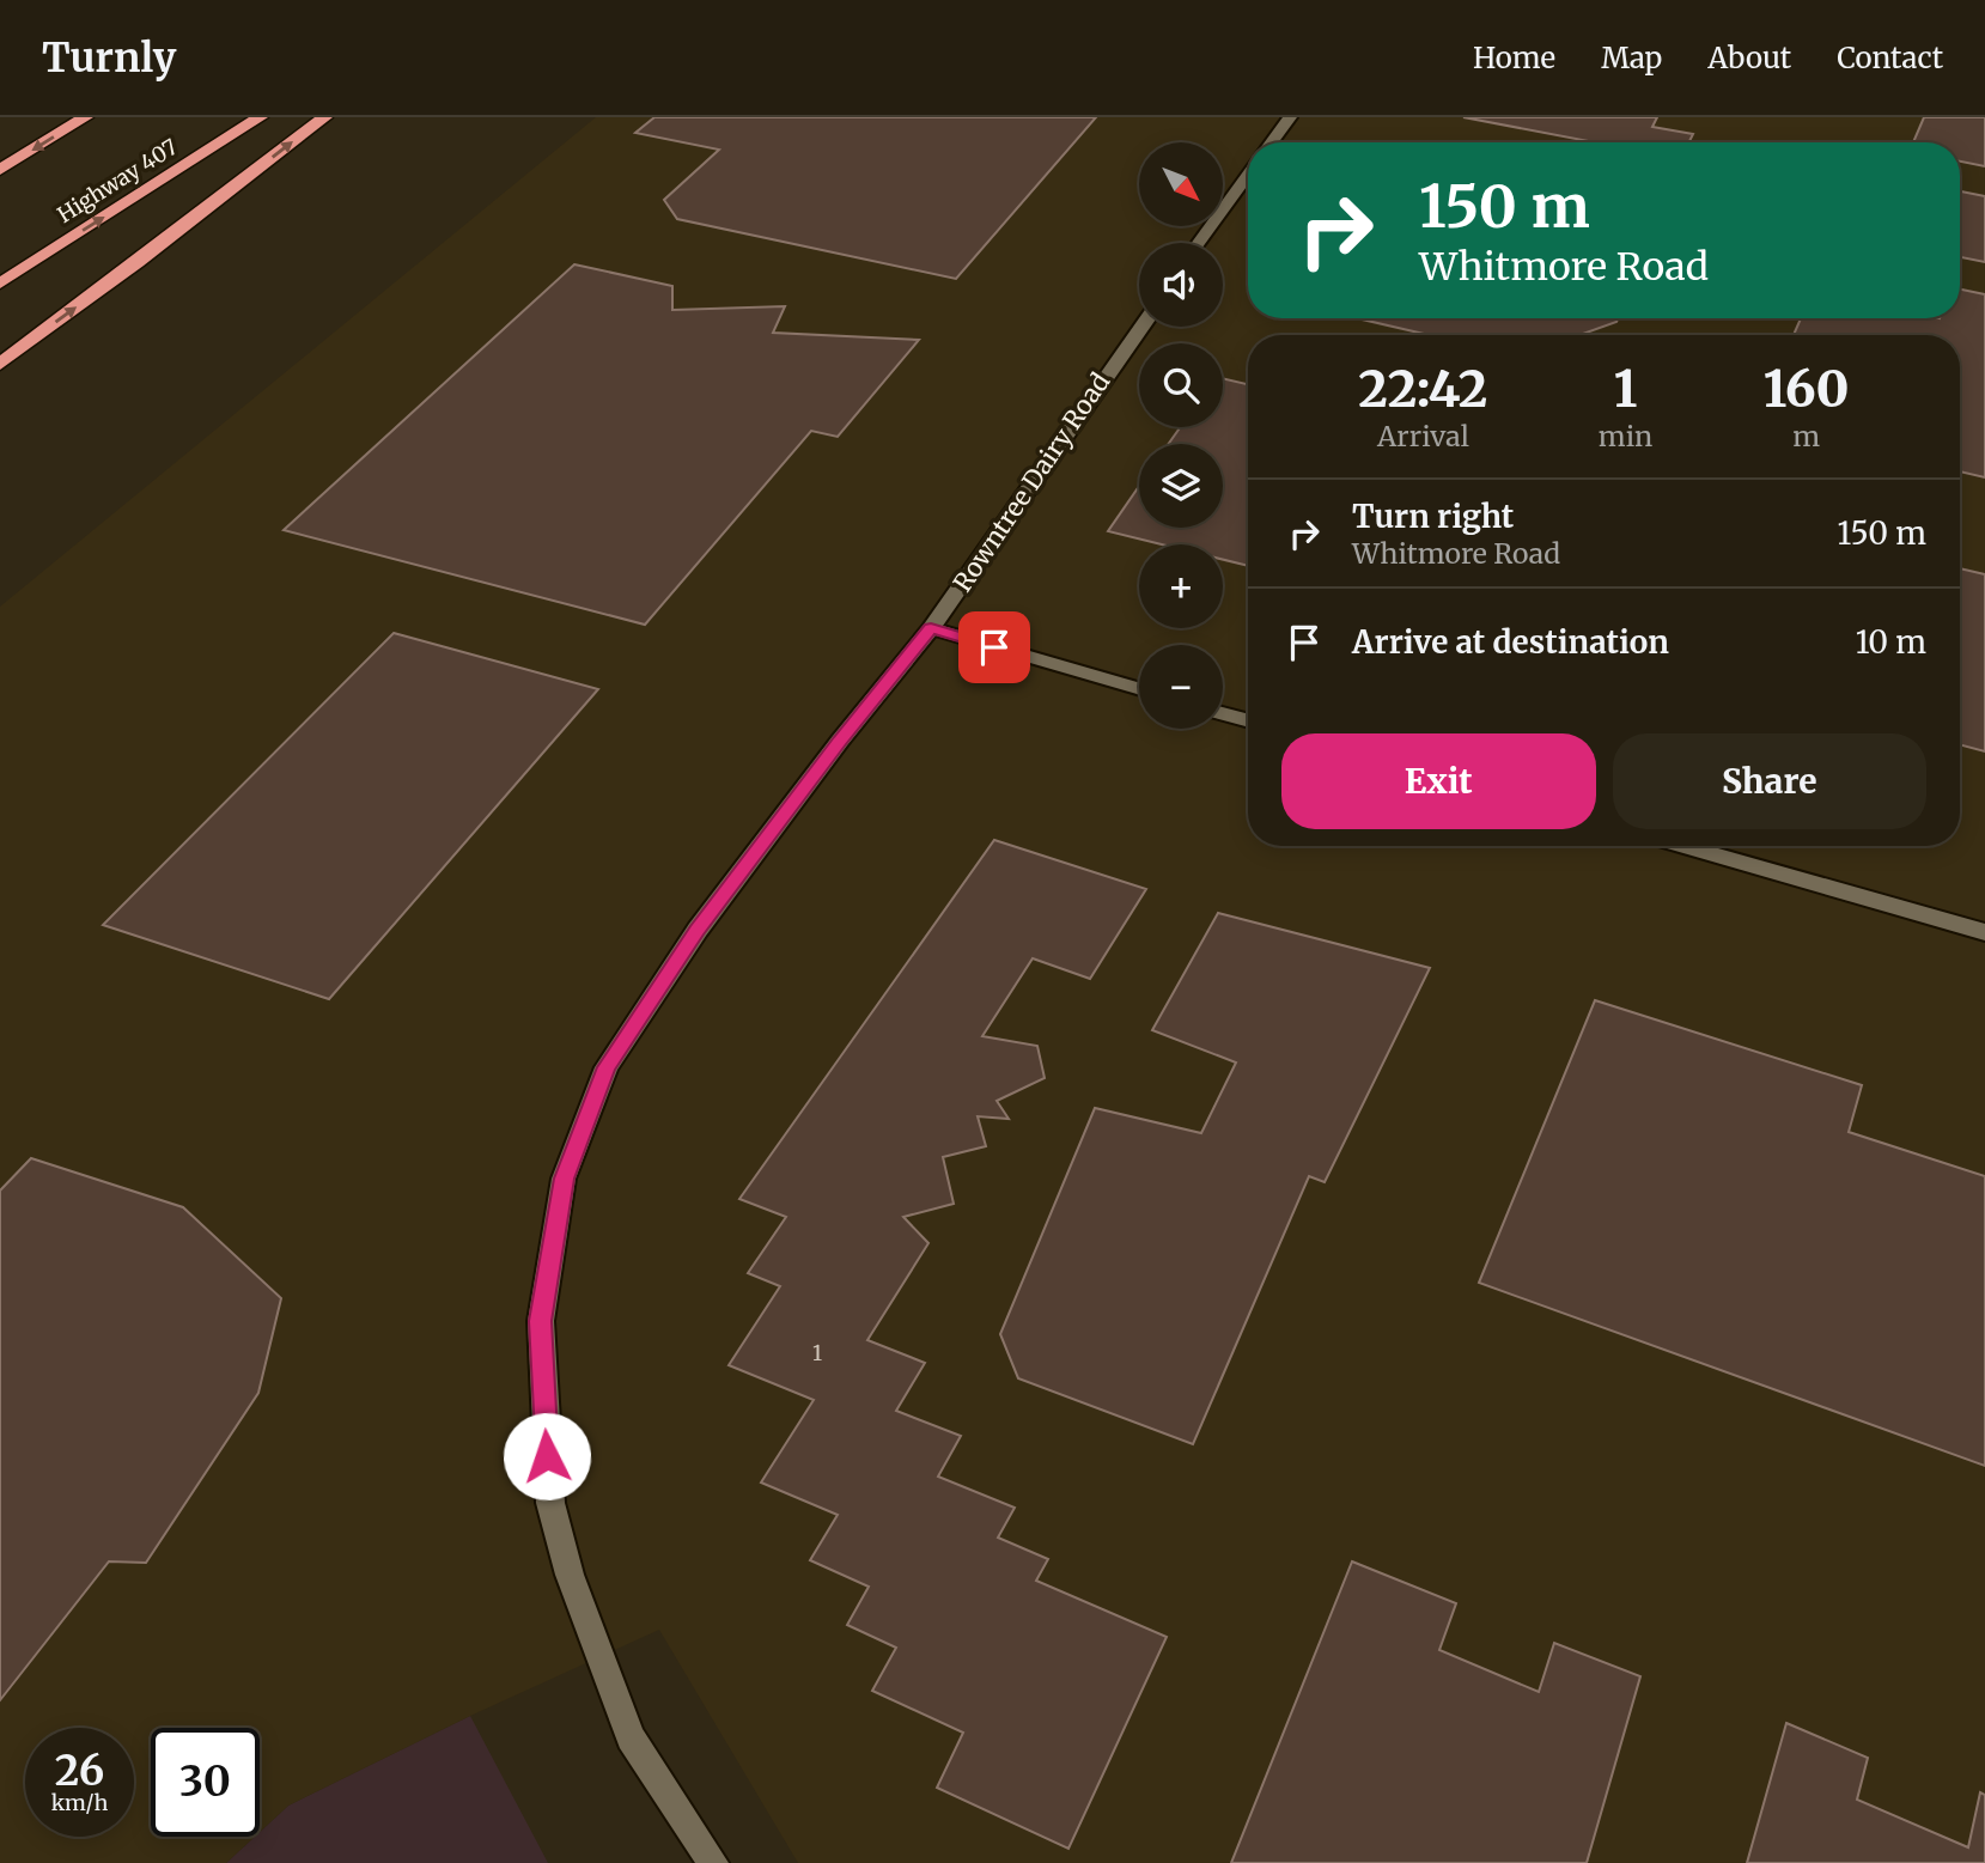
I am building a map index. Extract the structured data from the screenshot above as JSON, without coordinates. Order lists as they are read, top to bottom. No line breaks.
{"streets":{"highway":["Highway 407"],"street":["Rowntree Dairy Road"]},"house_numbers":["1"],"north":"bottom right","page":{"header":"Turnly","nav":["Home","Map","About","Contact"],"map_buttons":["+","−"],"turn":["150 m","Whitmore Road"],"eta":["22:42","Arrival","1","min","160","m"],"list":[{"name":"Turn right","note":"Whitmore Road","value":"150 m"},{"name":"Arrive at destination","value":"10 m"}],"buttons":["Exit","Share"],"speed":"26 km/h","limit":"30"}}
